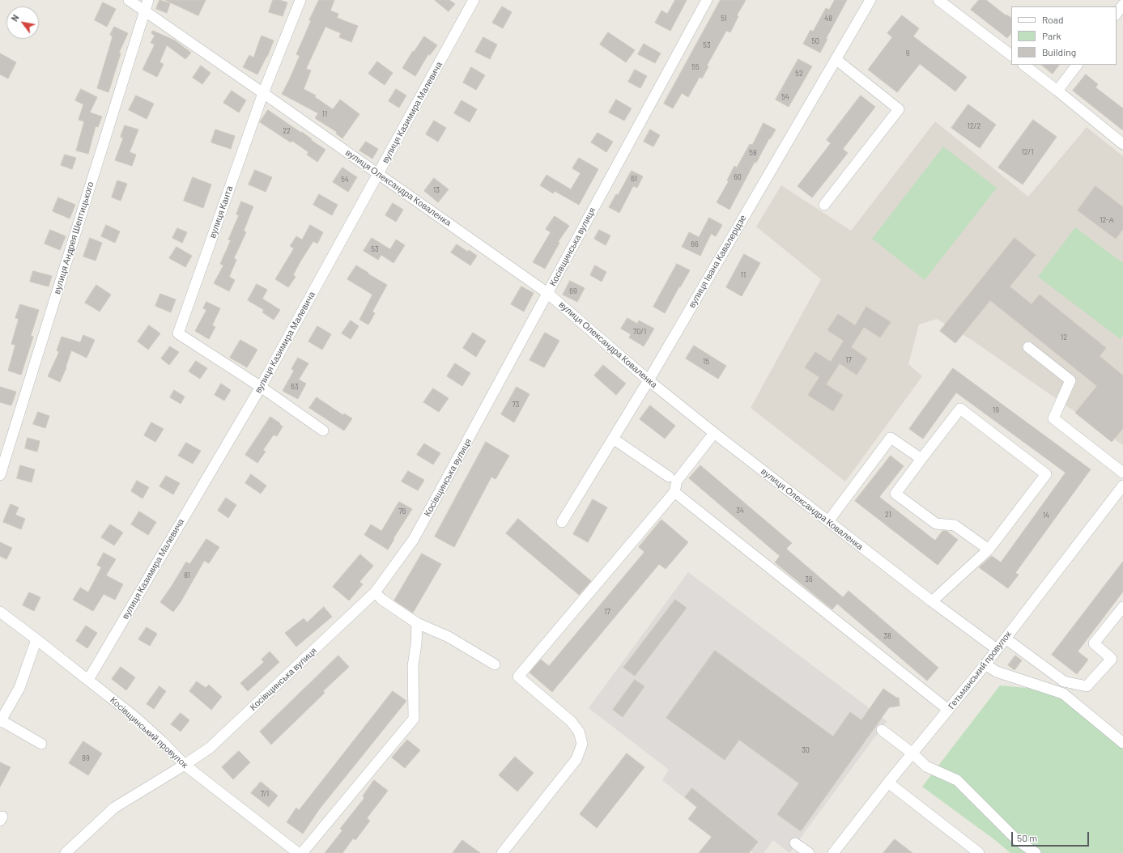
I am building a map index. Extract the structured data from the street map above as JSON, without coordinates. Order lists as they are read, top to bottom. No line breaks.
{"streets":{"street":["вулиця Казимира Малевича","вулиця Олександра Коваленка","вулиця Канта","вулиця Андрея Шептицького","Косівщинська вулиця","вулиця Івана Кавалерідзе","Гетьманський провулок","Косівщинський провулок"]},"crossings":[["вулиця Казимира Малевича","вулиця Олександра Коваленка"],["вулиця Казимира Малевича","вулиця Канта"],["вулиця Казимира Малевича","Косівщинський провулок"],["вулиця Олександра Коваленка","вулиця Канта"],["вулиця Олександра Коваленка","вулиця Андрея Шептицького"],["вулиця Олександра Коваленка","Косівщинська вулиця"],["вулиця Олександра Коваленка","вулиця Івана Кавалерідзе"],["вулиця Олександра Коваленка","Гетьманський провулок"],["Косівщинська вулиця","Косівщинський провулок"]],"house_numbers":["51","48","50","53","9","55","52","54","11","12/2","22","12/1","58","60","61","54","13","12-А","66","53","11","69","70/1","12","17","15","63","73","19","34","76","21","14","81","36","17","38","30","89","7/1"],"legend":["Road","Park","Building"],"scale_bar":"50 m","north":"top left"}
